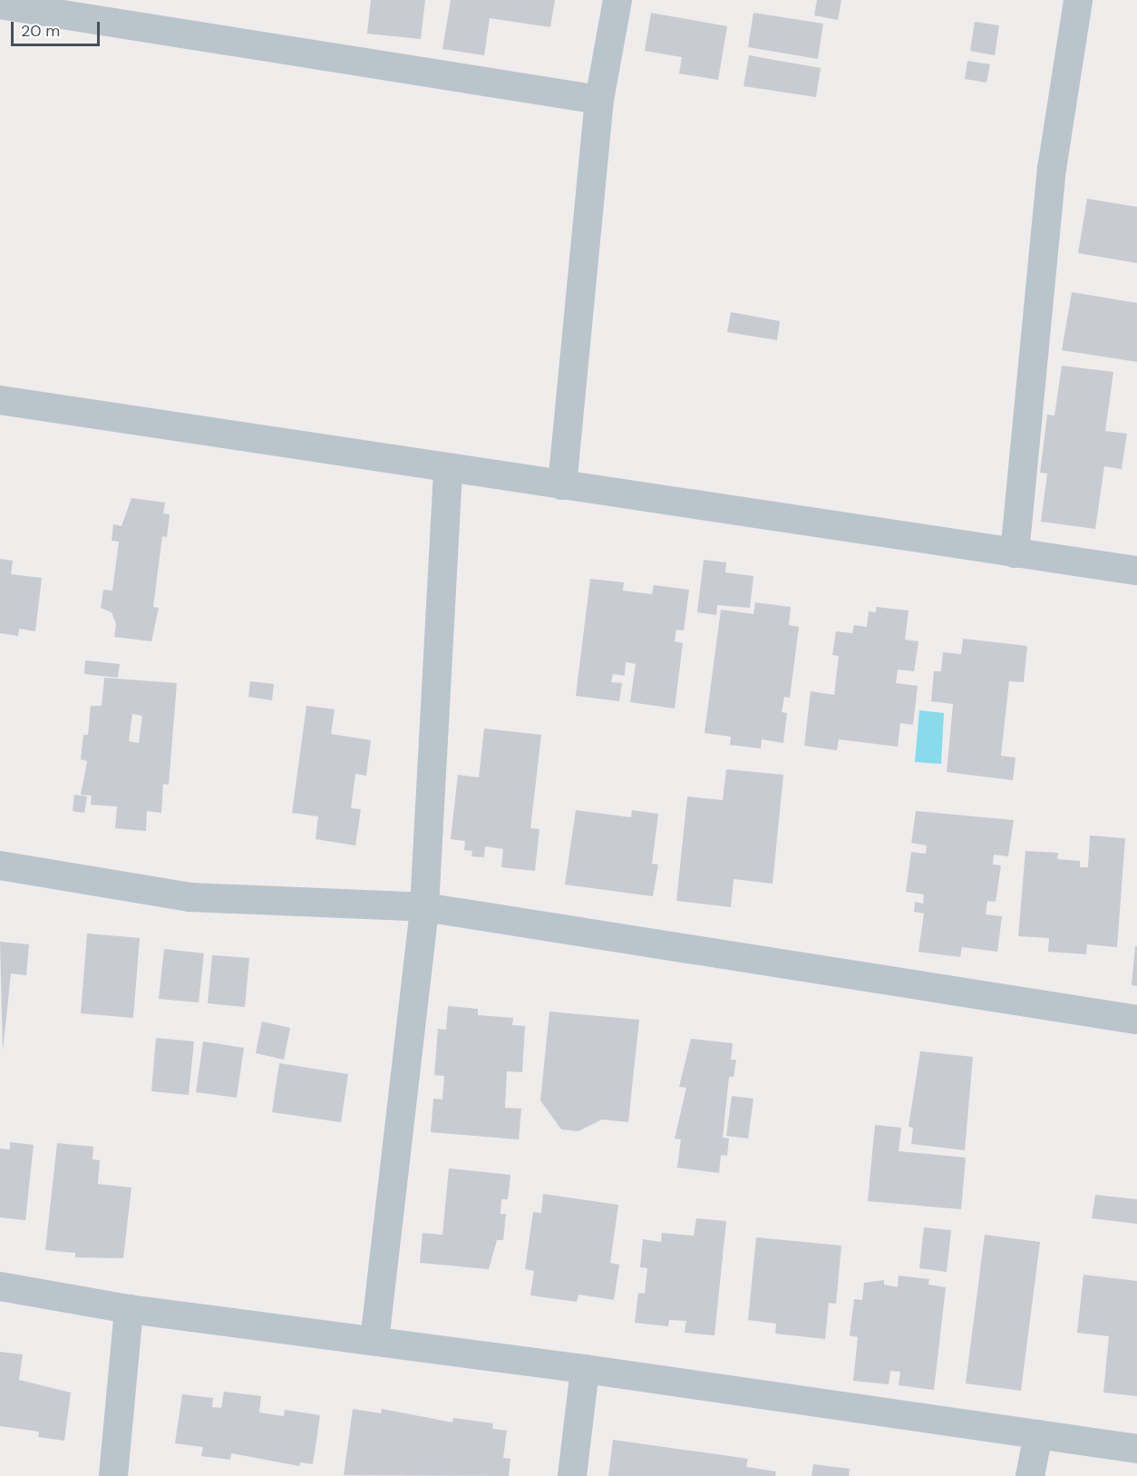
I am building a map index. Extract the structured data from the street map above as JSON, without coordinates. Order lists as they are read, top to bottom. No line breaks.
{"scale_bar":"20 m"}
